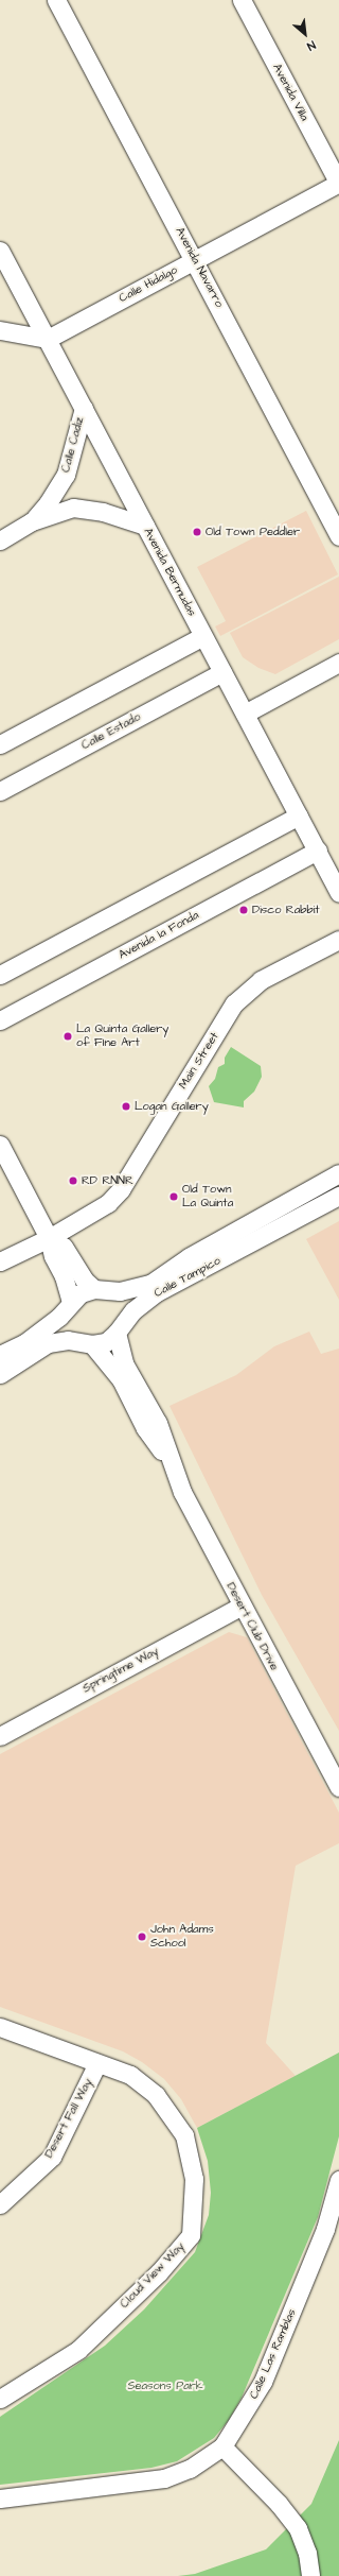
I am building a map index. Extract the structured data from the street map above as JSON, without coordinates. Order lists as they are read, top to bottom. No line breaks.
{"streets":{"street":["Avenida Villa","Avenida Navarro","Calle Hidalgo","Calle Cadiz","Avenida Bermudas","Calle Estado","Avenida la Fonda","Main Street","Calle Tampico","Desert Club Drive","Springtime Way","Desert Fall Way","Cloud View Way","Calle Las Ramblas"]},"crossings":[["Avenida Villa","Calle Hidalgo"],["Avenida Navarro","Calle Hidalgo"],["Calle Hidalgo","Avenida Bermudas"],["Calle Cadiz","Avenida Bermudas"],["Avenida Bermudas","Calle Estado"],["Avenida Bermudas","Avenida la Fonda"],["Main Street","Desert Club Drive"],["Calle Tampico","Desert Club Drive"],["Desert Club Drive","Springtime Way"],["Desert Fall Way","Cloud View Way"]],"parks":["Seasons Park"],"places":["Old Town Peddler","Disco Rabbit","La Quinta Gallery of FIne Art","Logan Gallery","RD RNNR","Old Town La Quinta","John Adams School"],"north":"bottom right"}
